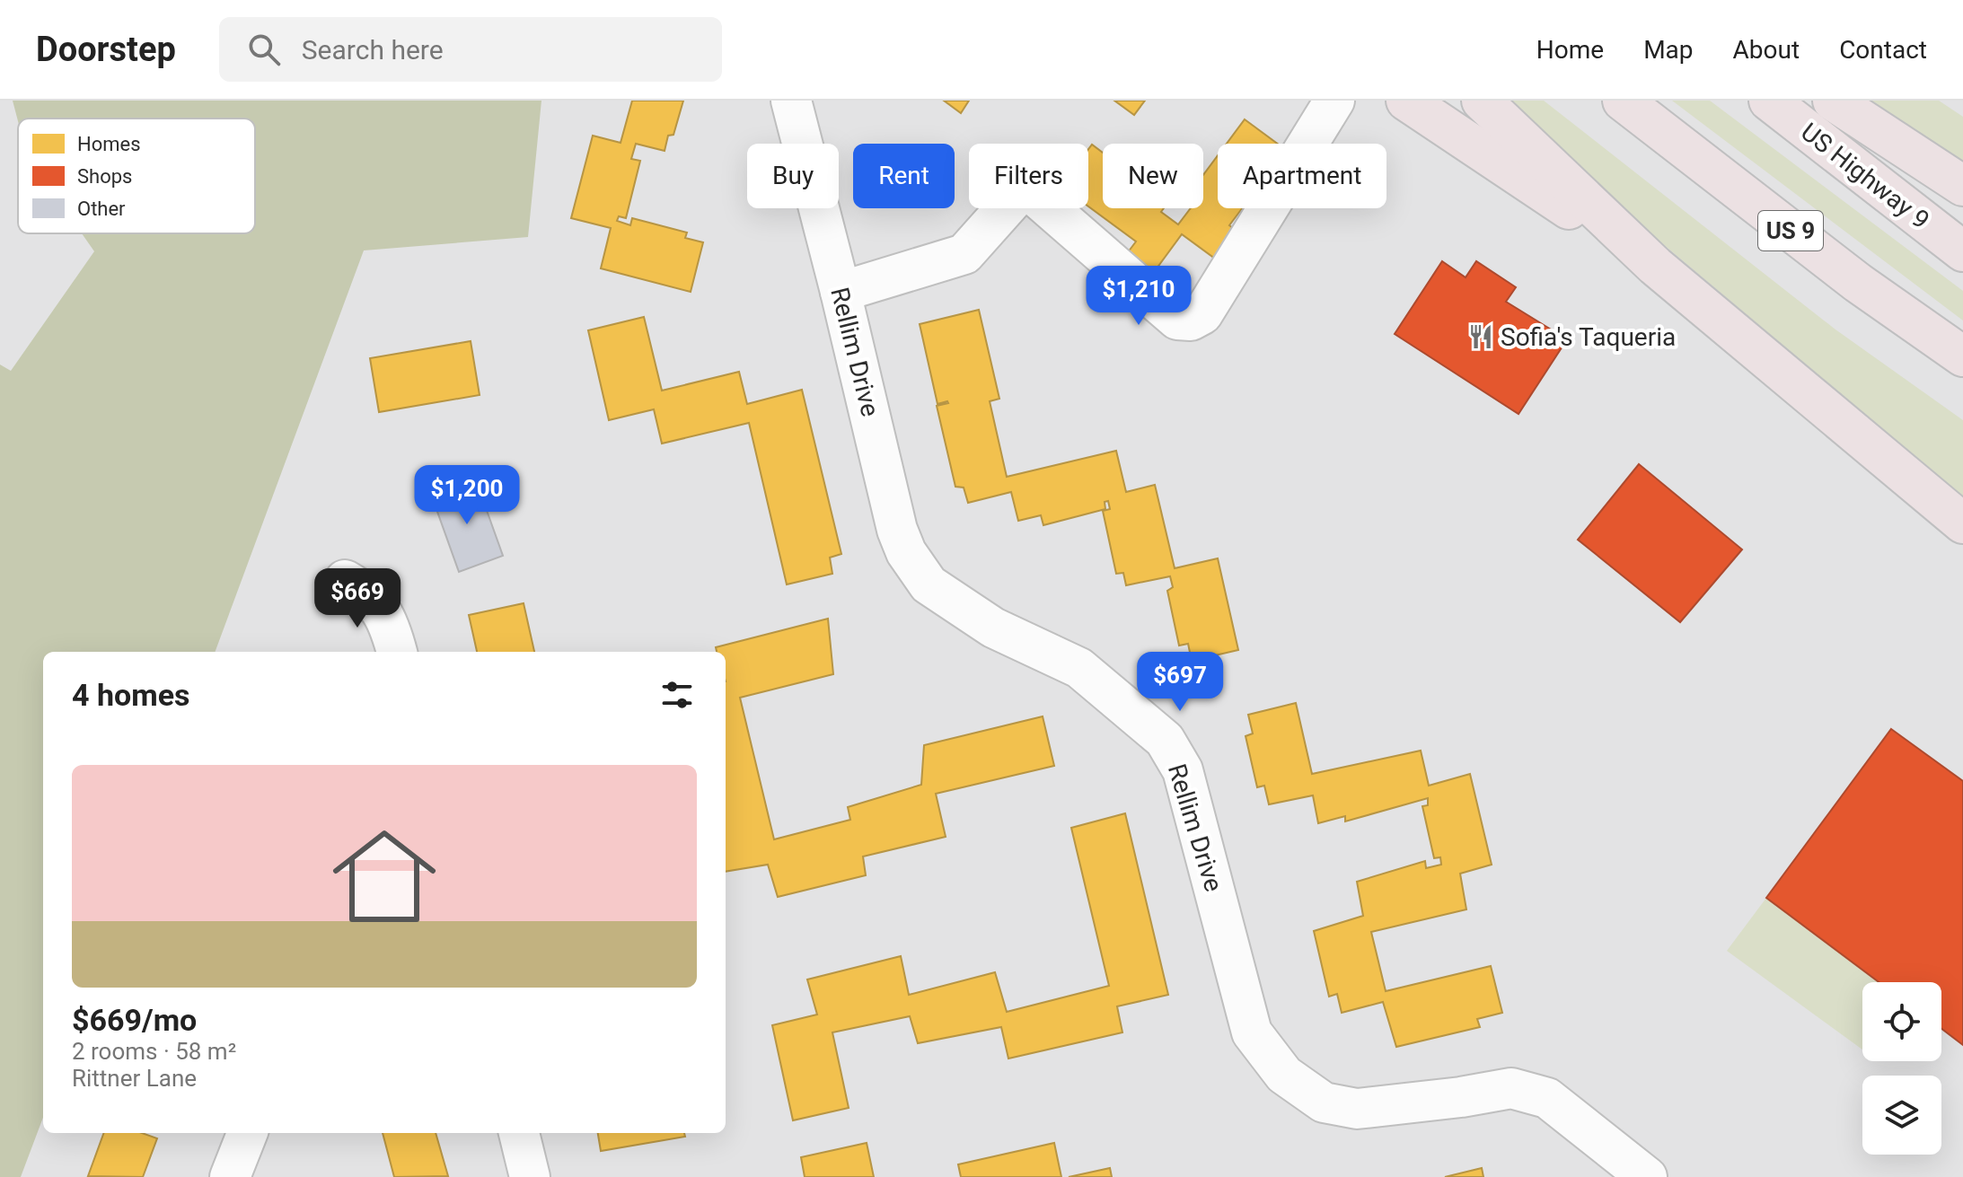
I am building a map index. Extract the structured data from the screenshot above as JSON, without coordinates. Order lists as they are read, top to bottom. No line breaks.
{"streets":{"highway":["US Highway 9","US 9"],"street":["Rellim Drive"]},"places":{"restaurant":["Sofia's Taqueria"]},"legend":["Homes","Shops","Other"],"page":{"header":"Doorstep","search":"Search here","nav":["Home","Map","About","Contact"],"chip":["Buy","Rent","Filters","New","Apartment"],"price":["$1,210","$1,200","$669","$697"],"heading":"4 homes","list":[{"name":"$669/mo","note":"2 rooms · 58 m² · Rittner Lane"}]}}
